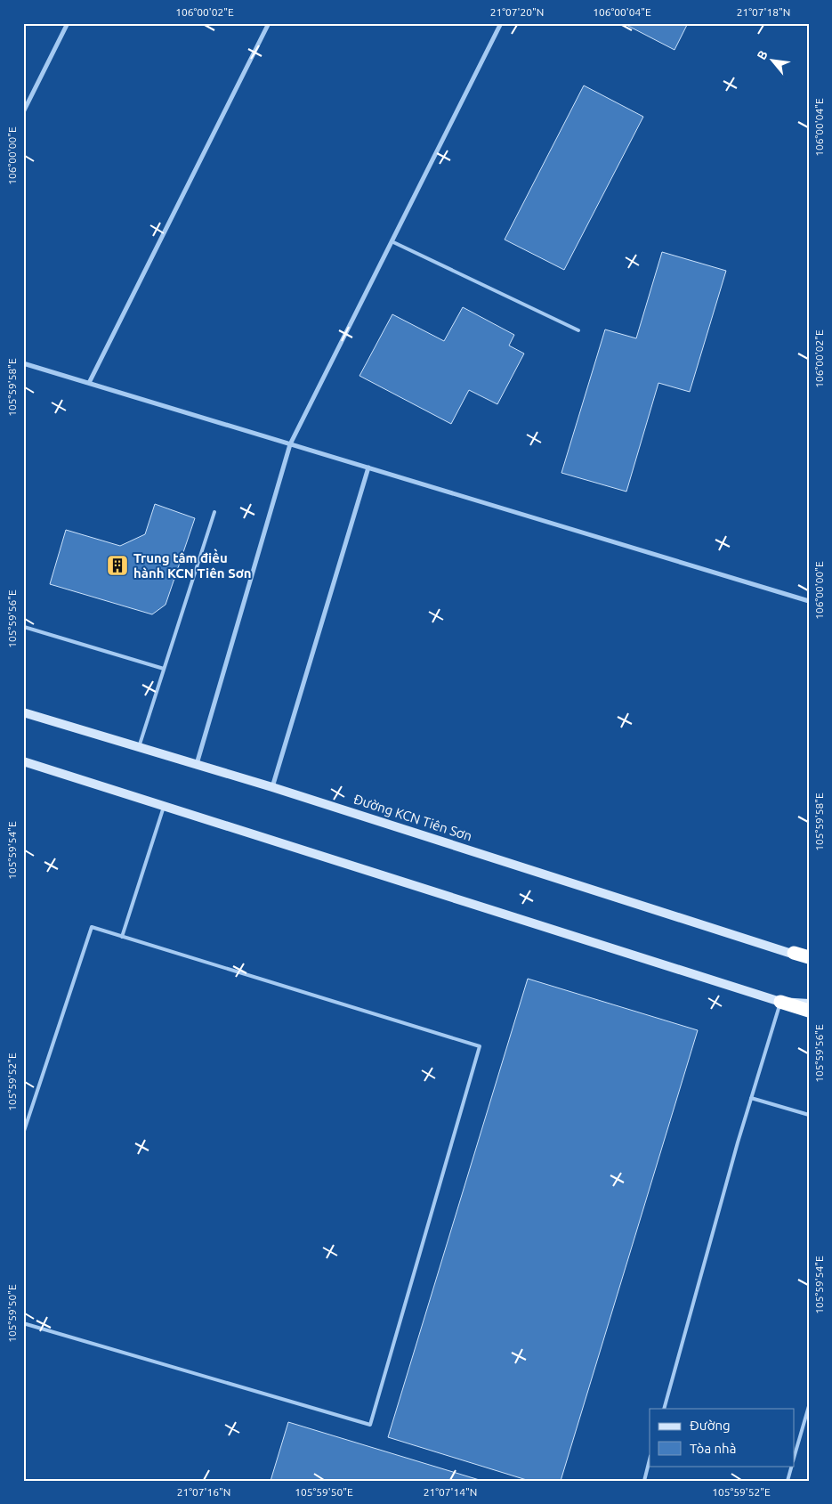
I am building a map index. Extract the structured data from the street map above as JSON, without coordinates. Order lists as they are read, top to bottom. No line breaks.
{"streets":{"main road":["Đường KCN Tiên Sơn"]},"places":{"building":["Trung tâm điều hành KCN Tiên Sơn"]},"legend":["Đường","Tòa nhà"],"north":"top left","coordinates":["106°00'02\"E","21°07'20\"N","106°00'04\"E","21°07'18\"N","106°00'00\"E","105°59'58\"E","105°59'56\"E","105°59'54\"E","105°59'52\"E","105°59'50\"E","21°07'16\"N","21°07'14\"N"]}
